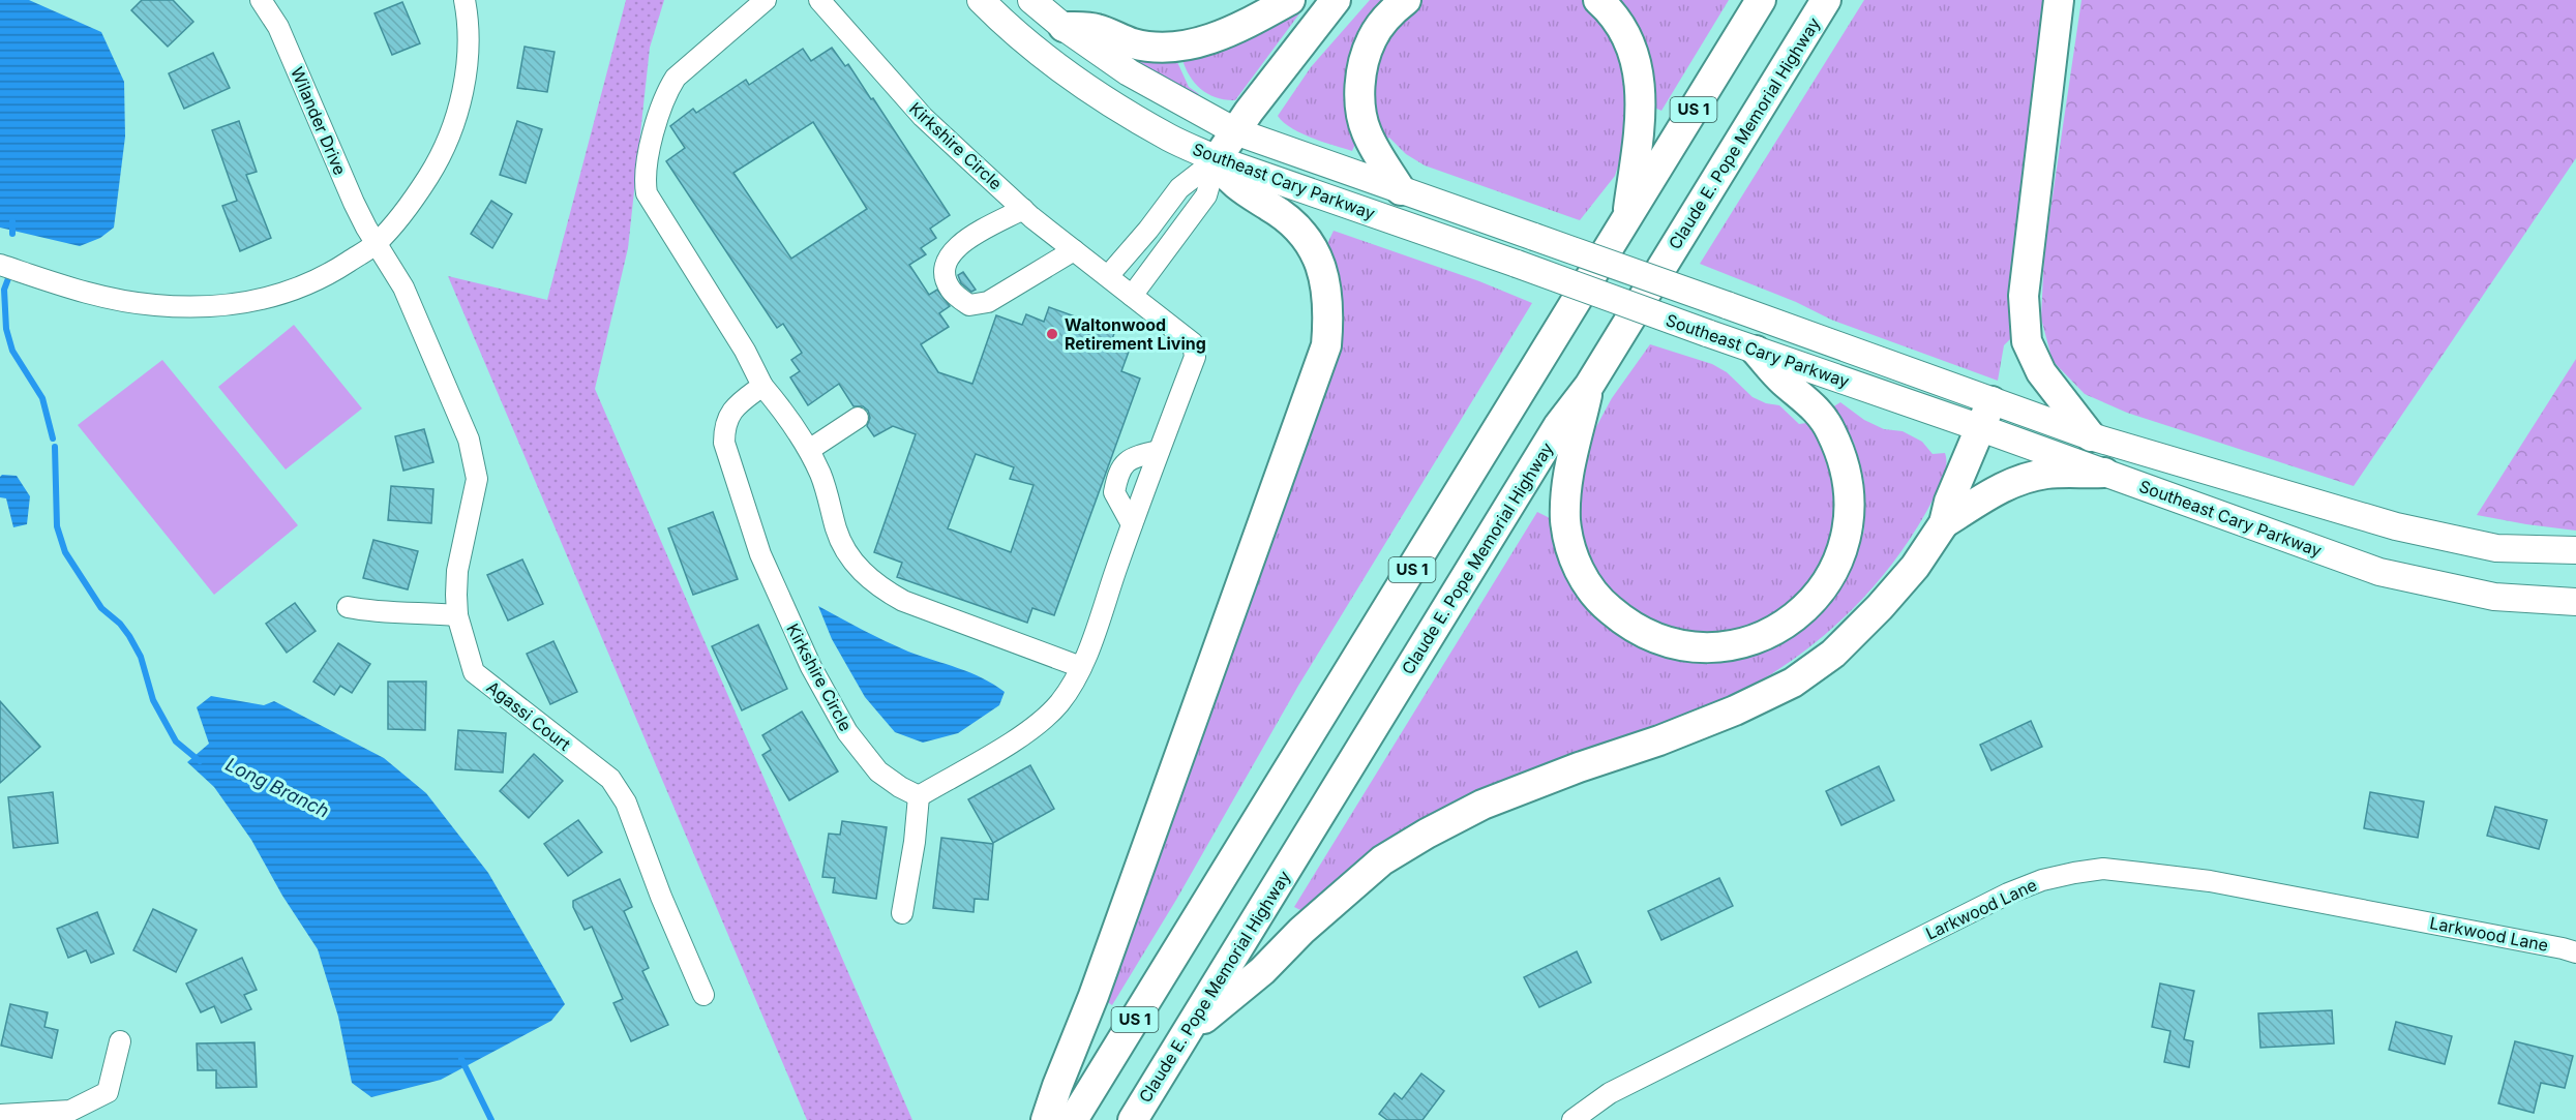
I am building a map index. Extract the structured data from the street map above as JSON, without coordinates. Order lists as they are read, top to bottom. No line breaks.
{"streets":{"highway":["US 1","Claude E. Pope Memorial Highway"],"main road":["Southeast Cary Parkway"],"street":["Wilander Drive","Kirkshire Circle","Agassi Court","Larkwood Lane"]},"crossings":[["Wilander Drive","Agassi Court"]],"water":["Long Branch"],"places":["Waltonwood Retirement Living"]}
